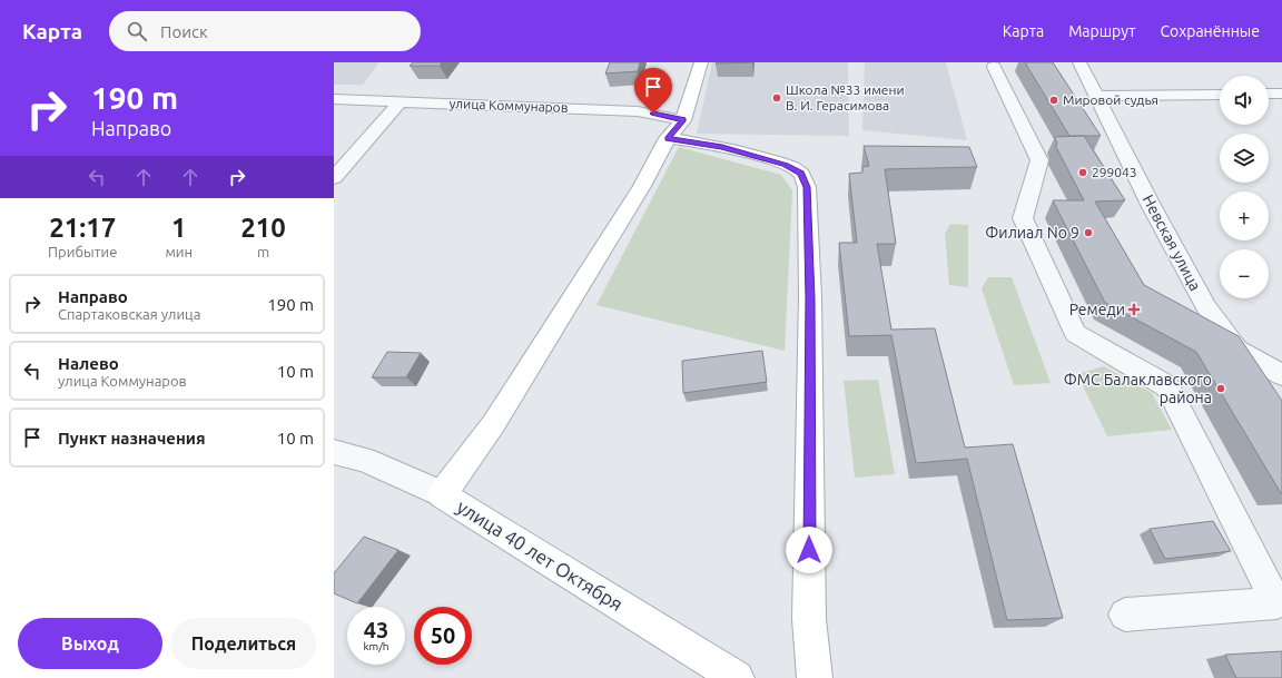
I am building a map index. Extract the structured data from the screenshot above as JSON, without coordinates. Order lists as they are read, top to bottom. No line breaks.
{"streets":{"main road":["улица 40 лет Октября"],"street":["улица Коммунаров","Невская улица"]},"places":{"other":["Школа №33 имени В. И. Герасимова","Мировой судья","299043","Филиал No 9","ФМС Балаклавского района"],"health":["Ремеди"]},"page":{"header":"Карта","search":"Поиск","nav":["Карта","Маршрут","Сохранённые"],"turn":["190 m","Направо"],"map_buttons":["+","−"],"eta":["21:17","Прибытие","1","мин","210","m"],"list":[{"name":"Направо","note":"Спартаковская улица","value":"190 m"},{"name":"Налево","note":"улица Коммунаров","value":"10 m"},{"name":"Пункт назначения","value":"10 m"}],"speed":"43 km/h","limit":"50","buttons":["Выход","Поделиться"]}}
